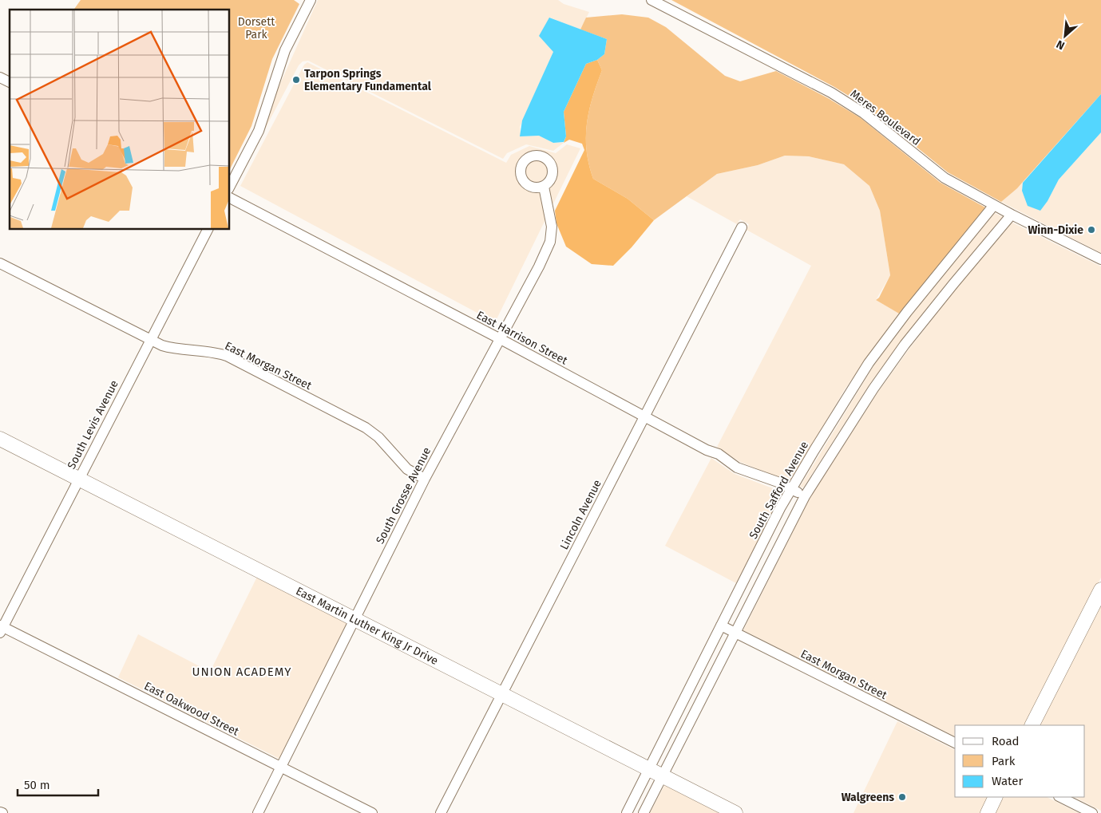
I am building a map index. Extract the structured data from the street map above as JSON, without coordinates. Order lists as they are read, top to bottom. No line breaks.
{"streets":{"street":["Meres Boulevard","East Harrison Street","East Morgan Street","South Levis Avenue","South Safford Avenue","South Grosse Avenue","Lincoln Avenue","East Martin Luther King Jr Drive","East Oakwood Street"]},"crossings":[["Meres Boulevard","South Safford Avenue"],["East Harrison Street","South Safford Avenue"],["East Harrison Street","South Grosse Avenue"],["East Harrison Street","Lincoln Avenue"],["East Morgan Street","South Levis Avenue"],["East Morgan Street","South Safford Avenue"],["East Morgan Street","South Grosse Avenue"],["South Levis Avenue","East Martin Luther King Jr Drive"],["South Levis Avenue","East Oakwood Street"],["South Safford Avenue","East Martin Luther King Jr Drive"],["South Grosse Avenue","East Martin Luther King Jr Drive"],["South Grosse Avenue","East Oakwood Street"],["Lincoln Avenue","East Martin Luther King Jr Drive"]],"districts":["UNION ACADEMY"],"parks":["Dorsett Park"],"places":["Tarpon Springs Elementary Fundamental","Winn-Dixie","Walgreens"],"legend":["Road","Park","Water"],"scale_bar":"50 m","north":"bottom left"}
